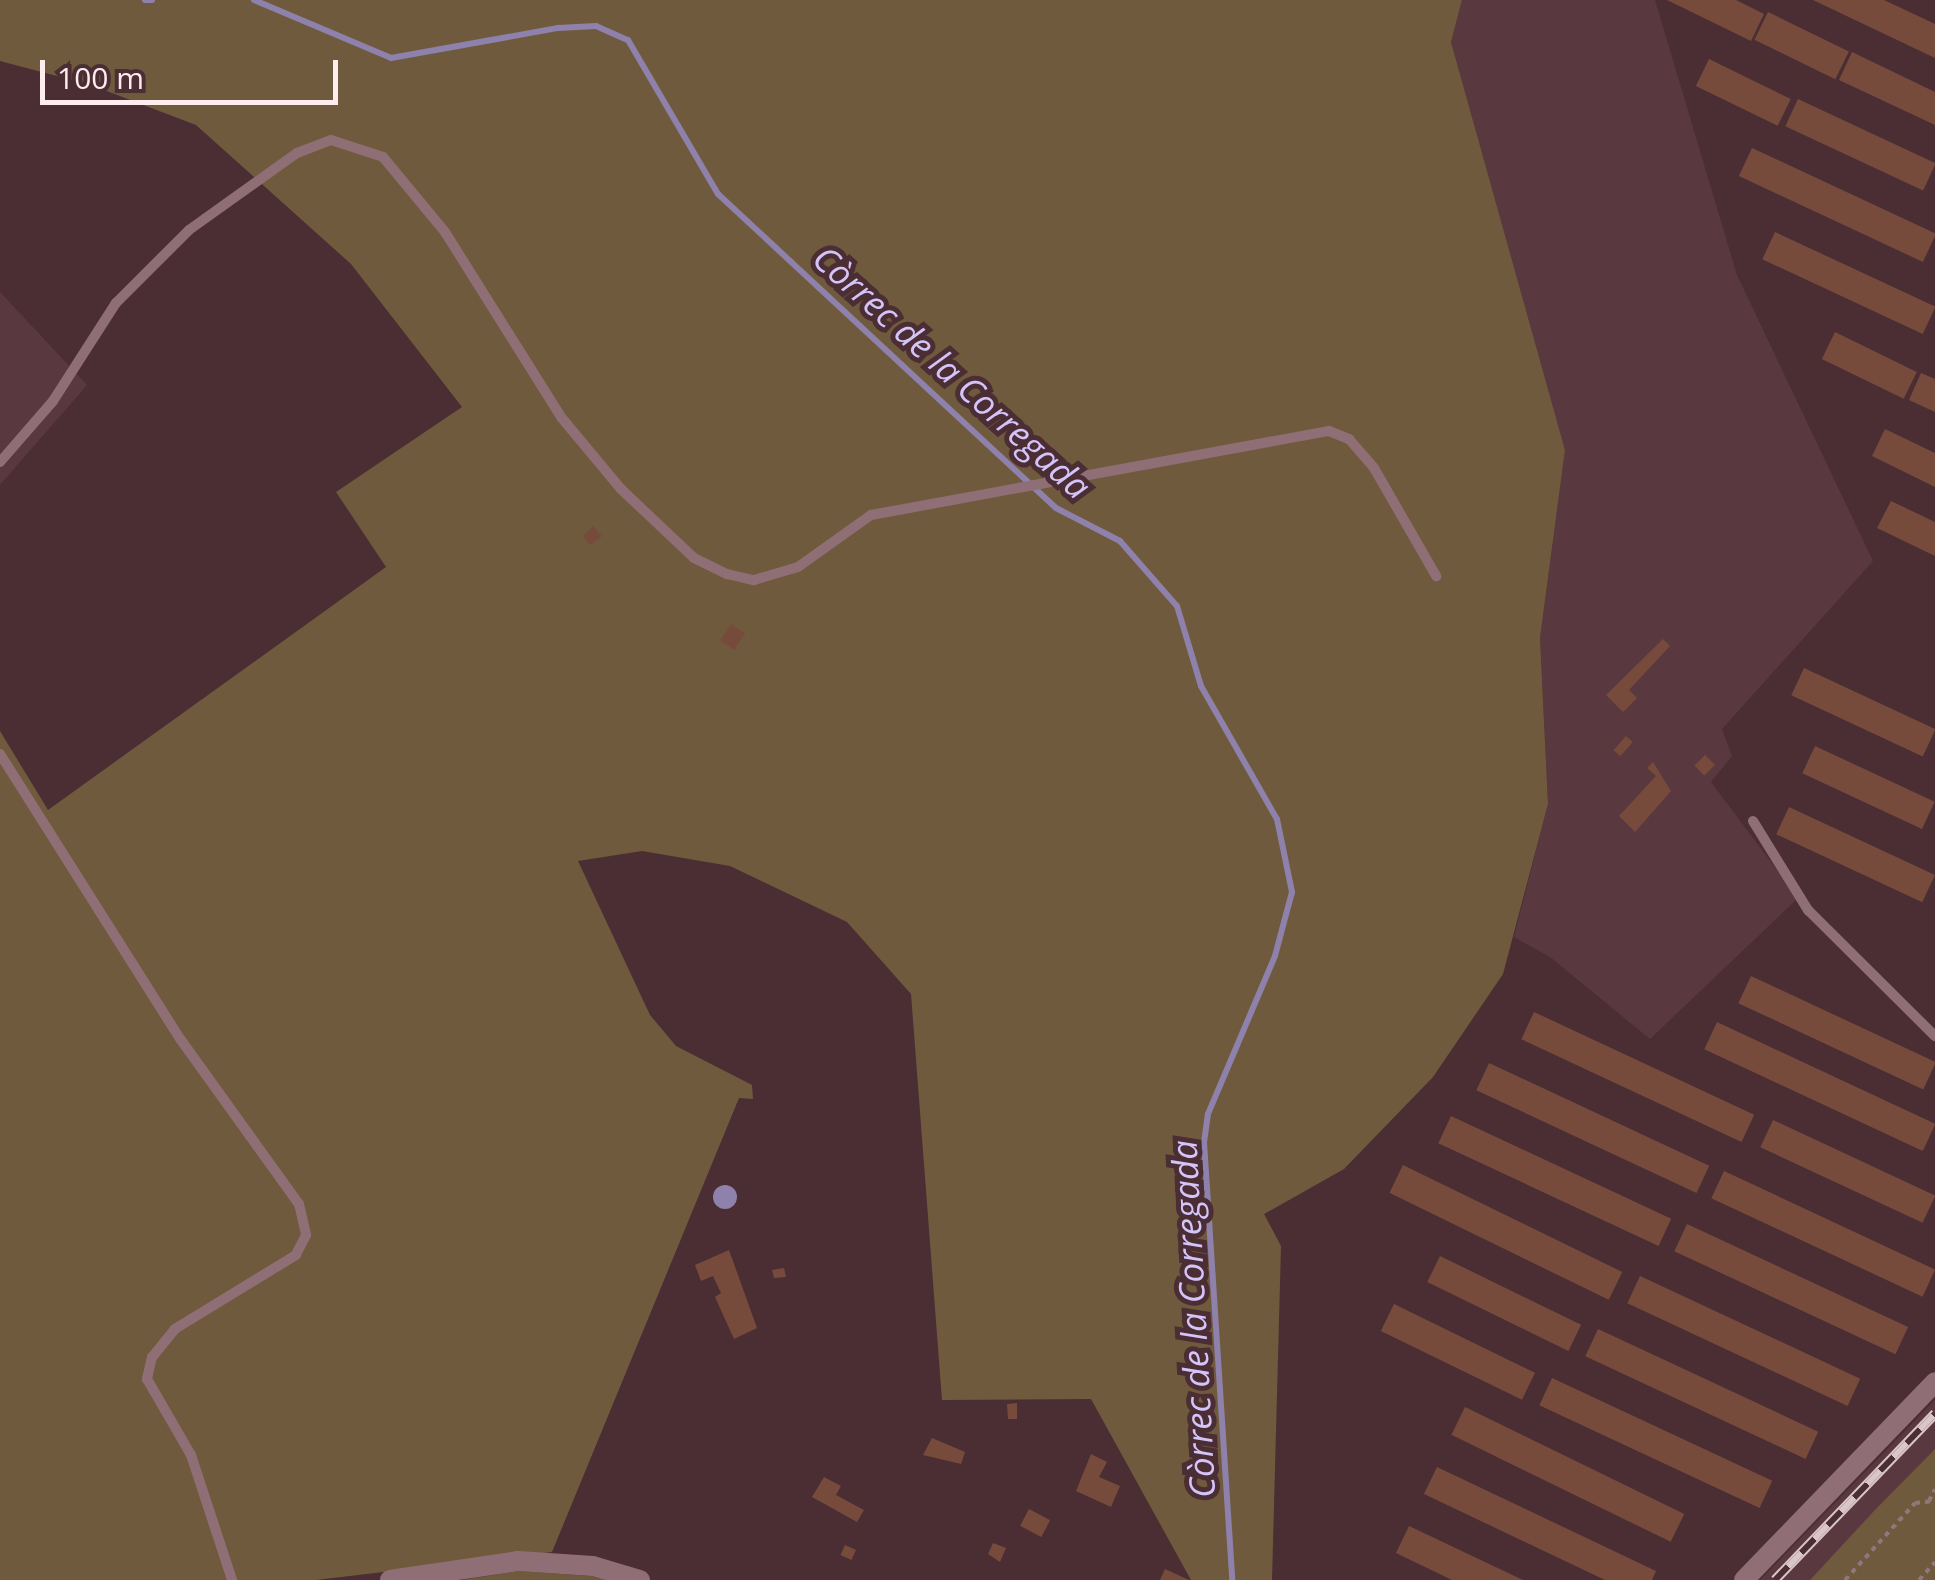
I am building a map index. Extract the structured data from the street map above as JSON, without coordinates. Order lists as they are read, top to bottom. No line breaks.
{"water":["Còrrec de la Corregada"],"scale_bar":"100 m"}
